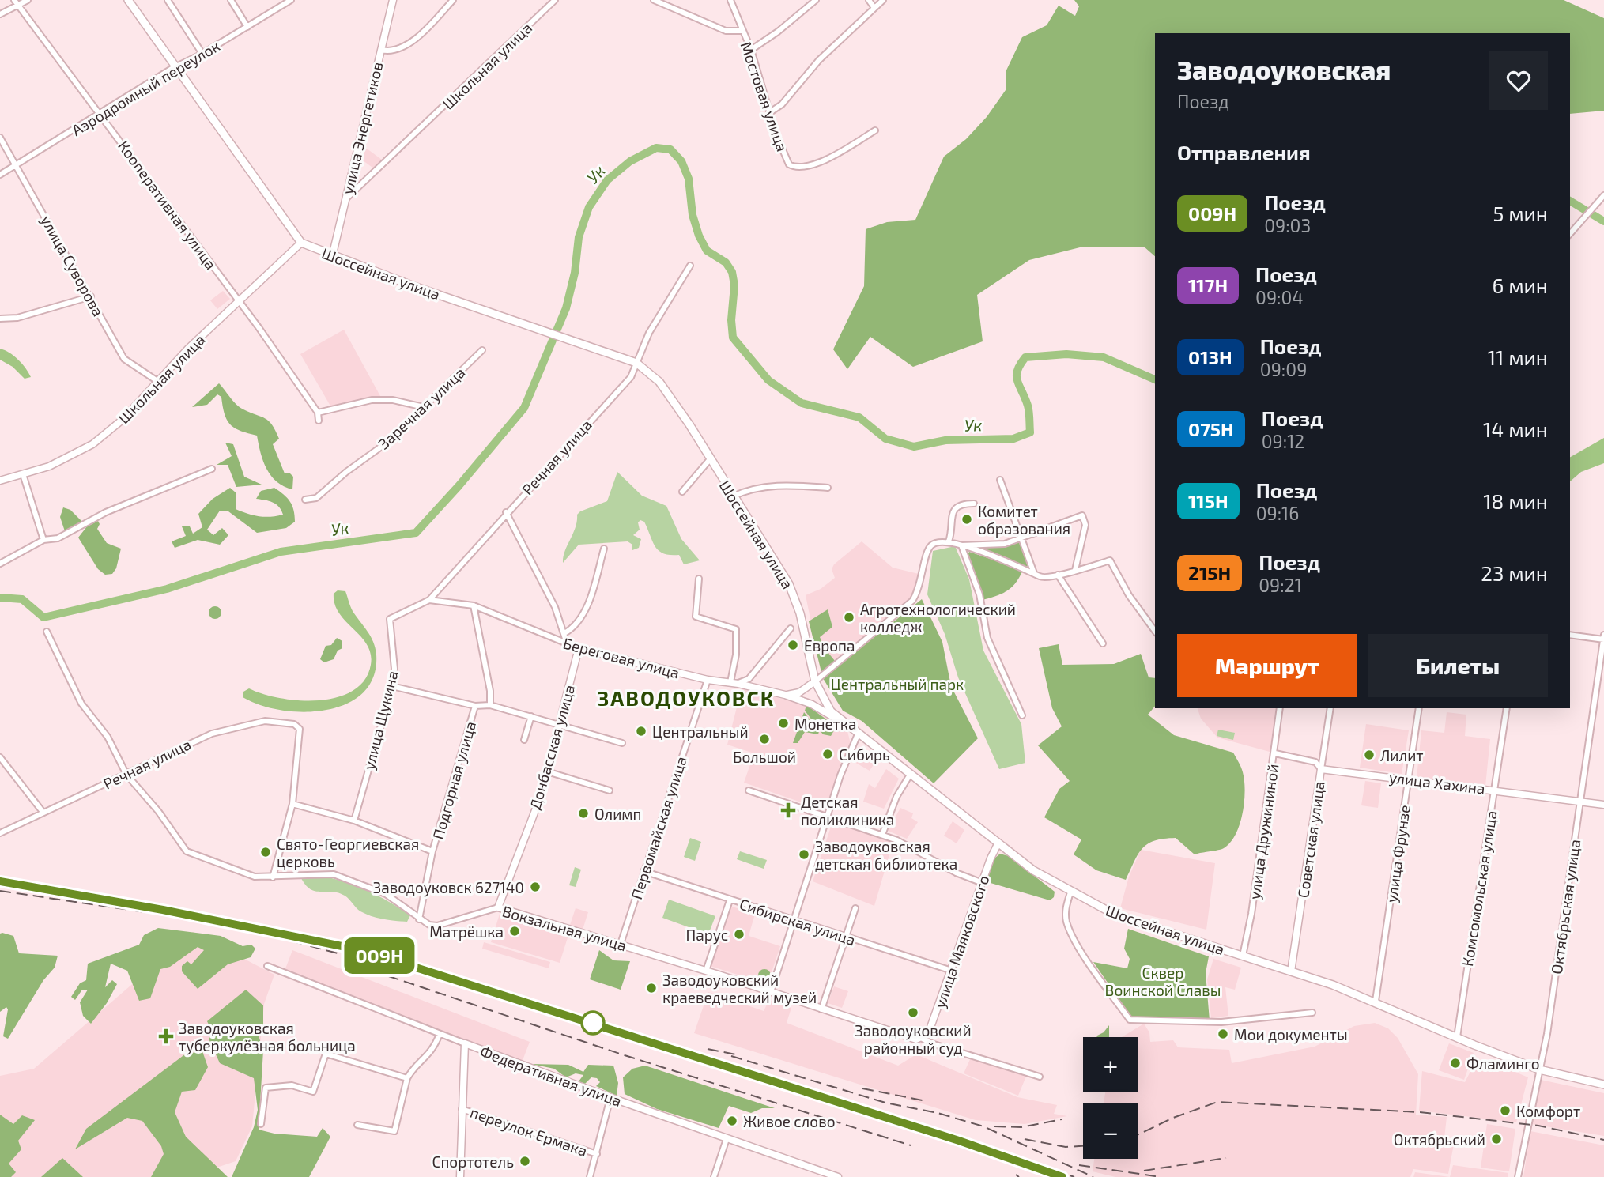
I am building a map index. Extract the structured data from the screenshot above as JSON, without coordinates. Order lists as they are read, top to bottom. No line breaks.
{"streets":{"main road":["Шоссейная улица"],"street":["Школьная улица","Аэродромный переулок","Мостовая улица","улица Энергетиков","Кооперативная улица","улица Суворова","Заречная улица","Речная улица","Береговая улица","улица Щукина","Донбасская улица","Подгорная улица","улица Хахина","Первомайская улица","улица Дружининой","Советская улица","улица Фрунзе","Комсомольская улица","Октябрьская улица","Сибирская улица","Вокзальная улица","улица Маяковского","Федеративная улица","переулок Ермака"]},"crossings":[["Школьная улица","улица Энергетиков"],["Школьная улица","Кооперативная улица"],["Школьная улица","улица Суворова"],["Школьная улица","Шоссейная улица"],["Аэродромный переулок","Кооперативная улица"],["Аэродромный переулок","улица Суворова"],["Аэродромный переулок","Шоссейная улица"],["улица Энергетиков","Шоссейная улица"],["Шоссейная улица","Речная улица"],["Шоссейная улица","Береговая улица"],["Шоссейная улица","улица Дружининой"],["Шоссейная улица","Советская улица"],["Шоссейная улица","улица Фрунзе"],["Шоссейная улица","Комсомольская улица"],["Шоссейная улица","Октябрьская улица"],["Шоссейная улица","улица Маяковского"],["Речная улица","Береговая улица"],["Речная улица","улица Щукина"],["Речная улица","Вокзальная улица"],["Береговая улица","Донбасская улица"],["Береговая улица","Подгорная улица"],["Береговая улица","Первомайская улица"],["Донбасская улица","Вокзальная улица"],["Подгорная улица","Вокзальная улица"],["улица Хахина","улица Дружининой"],["улица Хахина","Советская улица"],["улица Хахина","улица Фрунзе"],["улица Хахина","Комсомольская улица"],["улица Хахина","Октябрьская улица"],["Первомайская улица","Сибирская улица"],["Первомайская улица","Вокзальная улица"],["Сибирская улица","улица Маяковского"],["Вокзальная улица","улица Маяковского"]],"districts":["ЗАВОДОУКОВСК"],"water":["Ук"],"parks":["Центральный парк","Сквер Воинской Славы"],"places":{"other":["Комитет образования","Агротехнологический колледж","Европа","Монетка","Центральный","Большой","Сибирь","Лилит","Олимп","Свято-Георгиевская церковь","Заводоуковская детская библиотека","Заводоуковск 627140","Матрёшка","Парус","Заводоуковский краеведческий музей","Заводоуковский районный суд","Мои документы","Фламинго","Комфорт","Живое слово","Октябрьский","Спортотель"],"health":["Детская поликлиника","Заводоуковская туберкулёзная больница"]},"page":{"on_map":"009Н","heading":[["Заводоуковская","Поезд"],"Отправления"],"list":[{"mark":"009Н","name":"Поезд","note":"09:03","value":"5 мин"},{"mark":"117Н","name":"Поезд","note":"09:04","value":"6 мин"},{"mark":"013Н","name":"Поезд","note":"09:09","value":"11 мин"},{"mark":"075Н","name":"Поезд","note":"09:12","value":"14 мин"},{"mark":"115Н","name":"Поезд","note":"09:16","value":"18 мин"},{"mark":"215Н","name":"Поезд","note":"09:21","value":"23 мин"}],"buttons":["Маршрут","Билеты"],"map_buttons":["+","−"]}}
